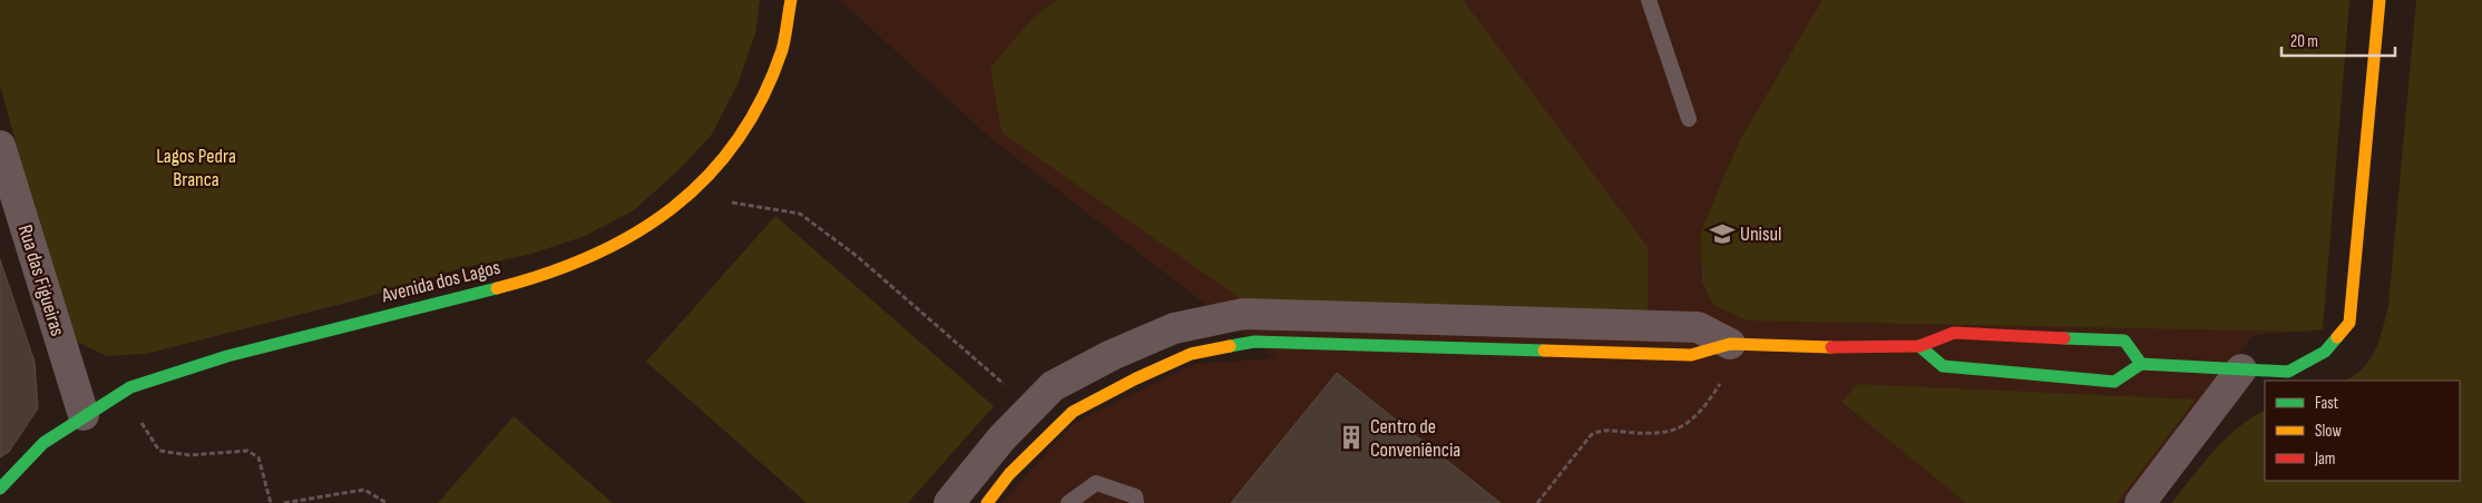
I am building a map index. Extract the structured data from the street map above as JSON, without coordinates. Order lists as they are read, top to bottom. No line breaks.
{"streets":{"street":["Rua das Figueiras","Avenida dos Lagos"]},"crossings":[["Rua das Figueiras","Avenida dos Lagos"]],"parks":["Lagos Pedra Branca"],"places":{"school or university":["Unisul"],"building":["Centro de Conveniência"]},"legend":["Fast","Slow","Jam"],"scale_bar":"20 m"}
